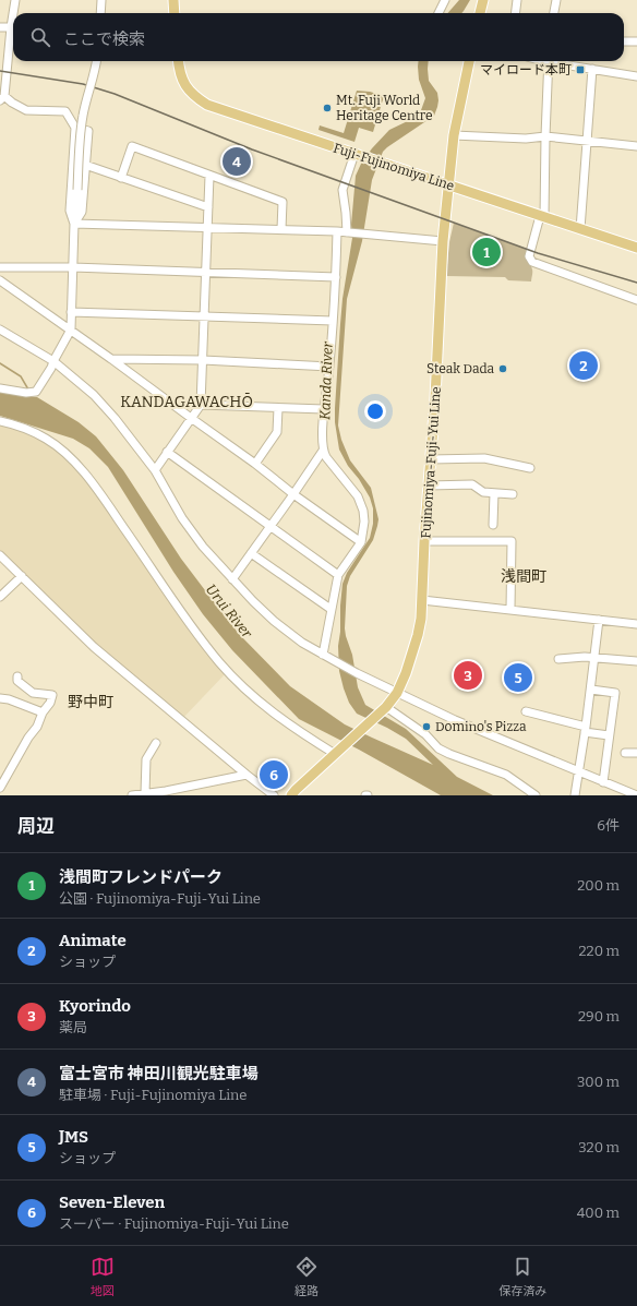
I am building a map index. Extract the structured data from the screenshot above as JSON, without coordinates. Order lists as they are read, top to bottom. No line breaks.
{"streets":{"main road":["Fuji-Fujinomiya Line","Fujinomiya-Fuji-Yui Line"]},"crossings":[["Fuji-Fujinomiya Line","Fujinomiya-Fuji-Yui Line"]],"districts":["KANDAGAWACHŌ","浅間町","野中町"],"water":["Kanda River","Urui River"],"places":{"transit":["マイロード本町"],"other":["Mt. Fuji World Heritage Centre","Steak Dada","Domino's Pizza"]},"page":{"search":"ここで検索","pins":["4","1","2","3","5","6"],"heading":["周辺","6件"],"list":[{"mark":"1","name":"浅間町フレンドパーク","note":"公園 · Fujinomiya-Fuji-Yui Line","value":"200 m"},{"mark":"2","name":"Animate","note":"ショップ","value":"220 m"},{"mark":"3","name":"Kyorindo","note":"薬局","value":"290 m"},{"mark":"4","name":"富士宮市 神田川観光駐車場","note":"駐車場 · Fuji-Fujinomiya Line","value":"300 m"},{"mark":"5","name":"JMS","note":"ショップ","value":"320 m"},{"mark":"6","name":"Seven-Eleven","note":"スーパー · Fujinomiya-Fuji-Yui Line","value":"400 m"}],"nav":["地図","経路","保存済み"]}}
